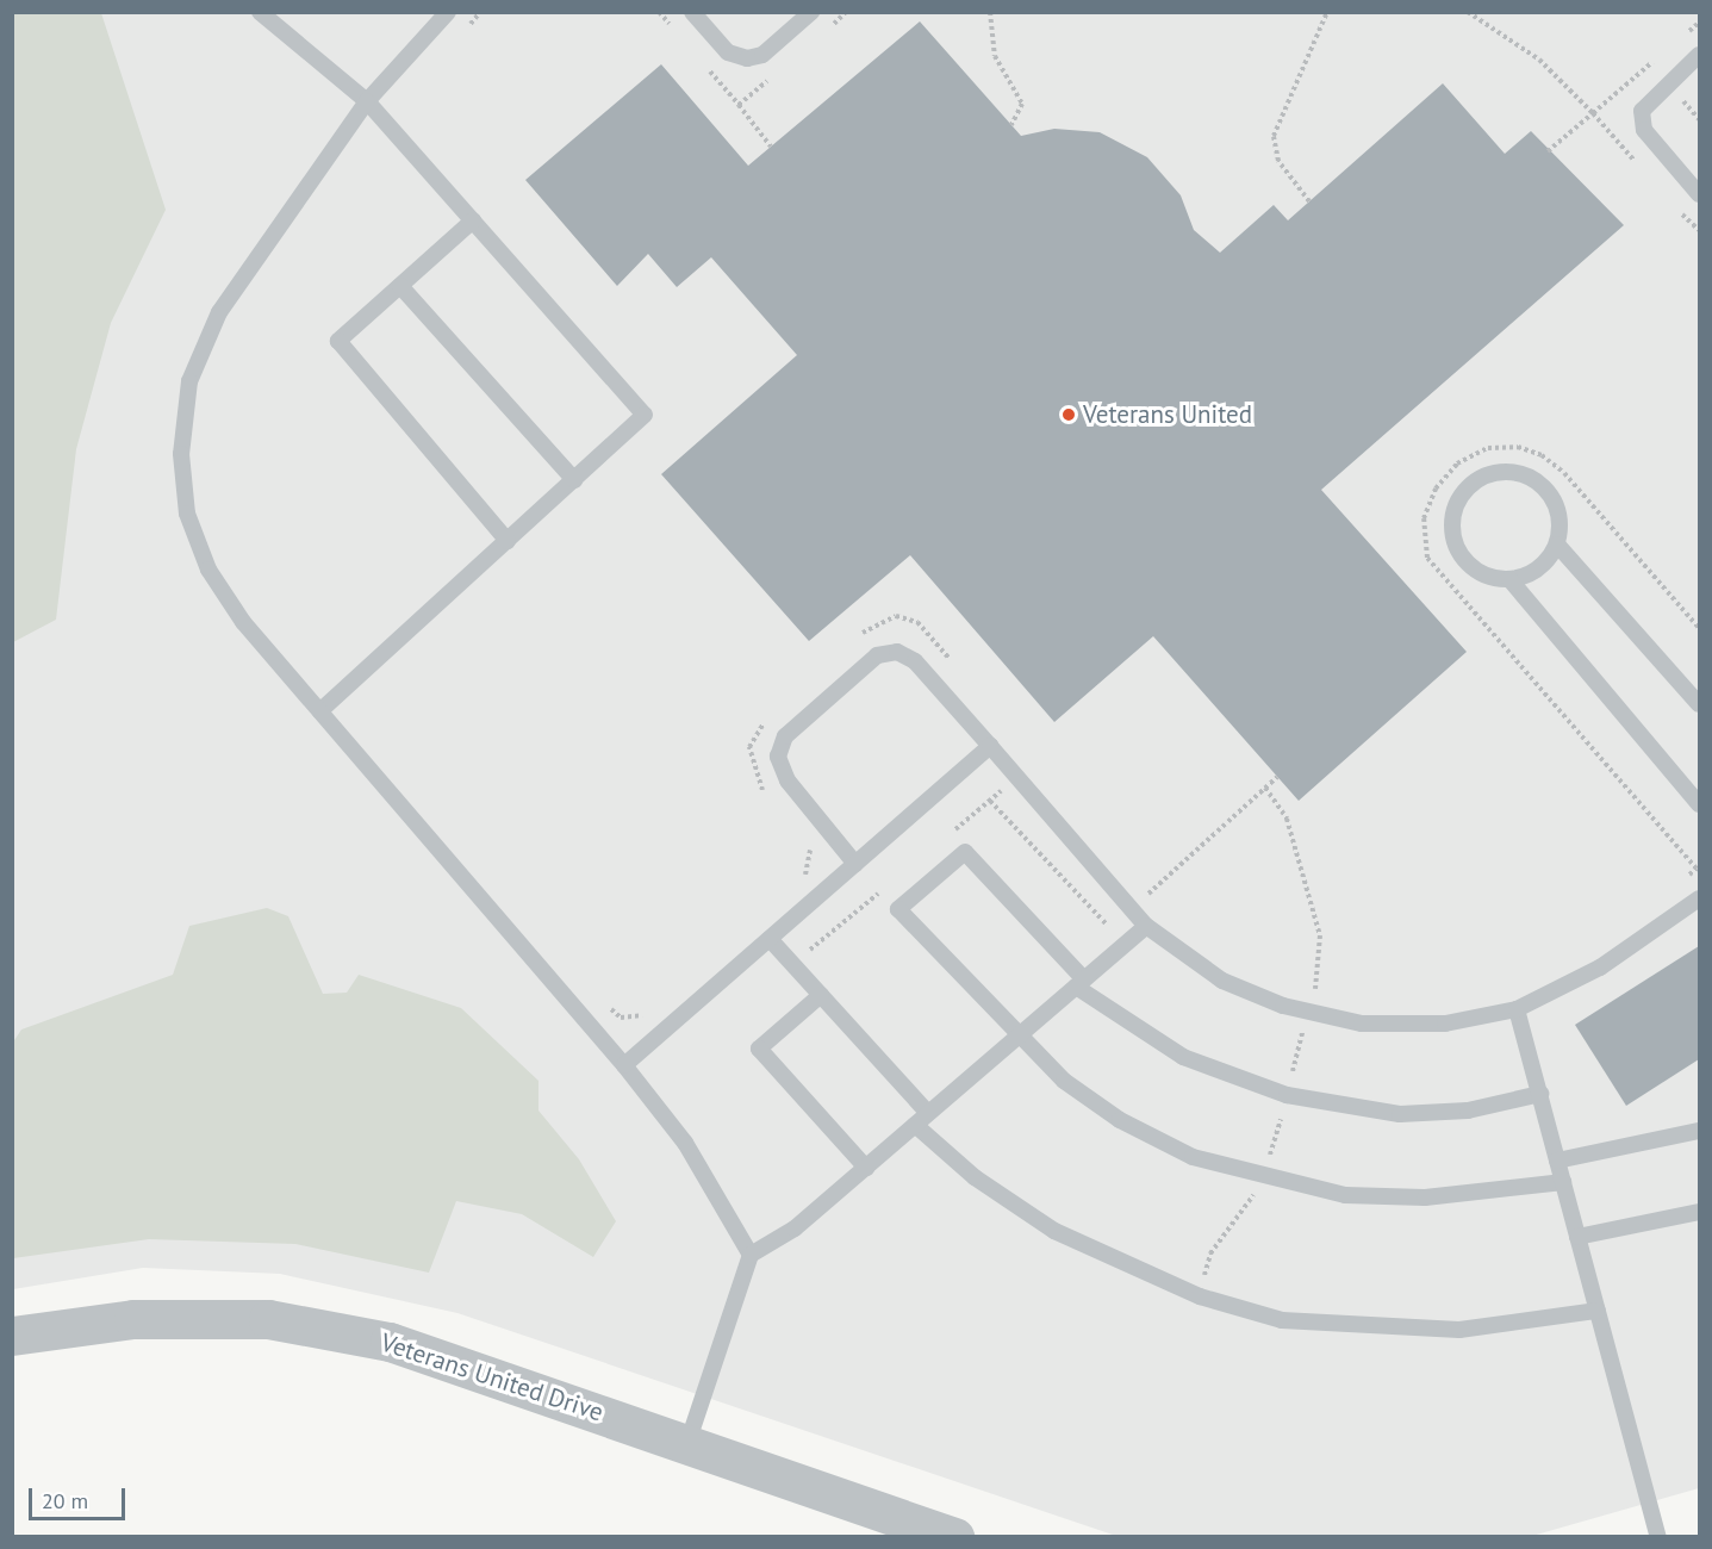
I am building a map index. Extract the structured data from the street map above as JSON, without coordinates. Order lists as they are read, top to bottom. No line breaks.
{"streets":{"street":["Veterans United Drive"]},"places":["Veterans United"],"scale_bar":"20 m"}
